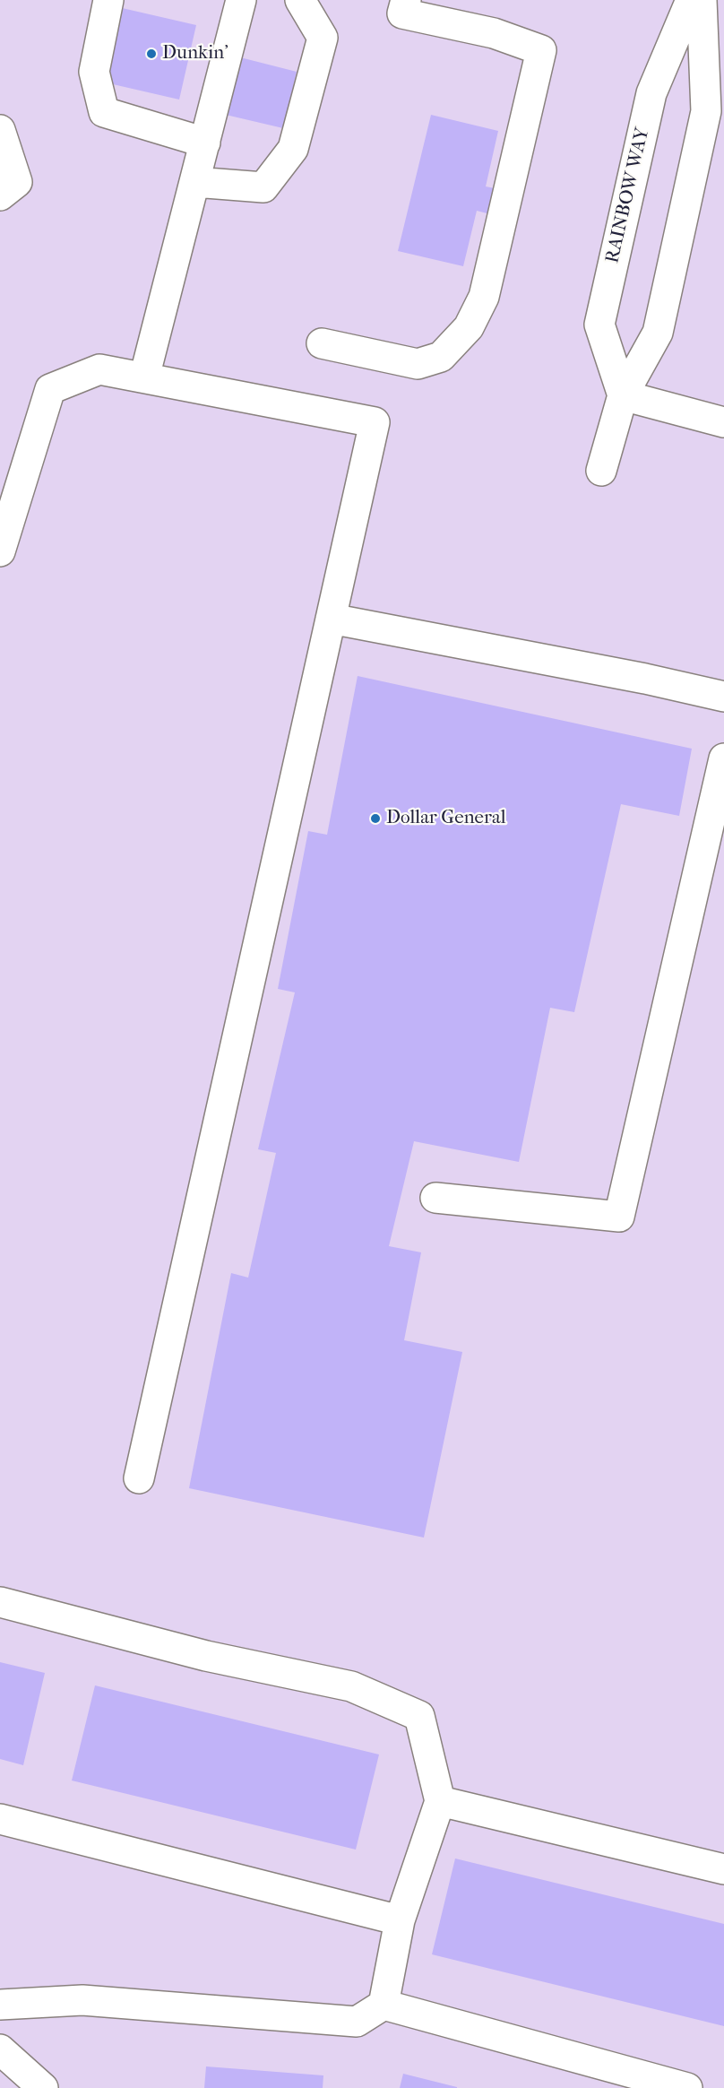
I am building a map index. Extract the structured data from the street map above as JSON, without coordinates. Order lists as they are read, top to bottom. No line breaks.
{"streets":{"street":["RAINBOW WAY"]},"places":["Dunkin'","Dollar General"]}
